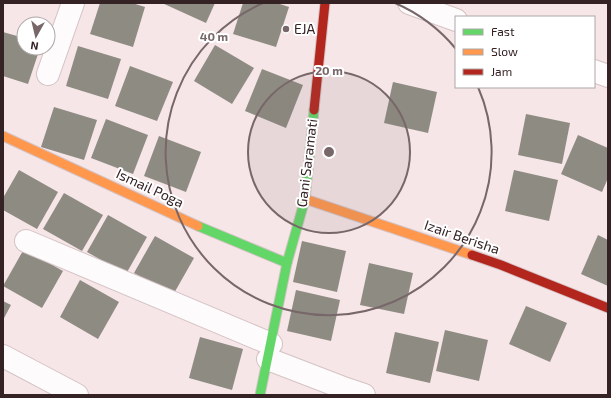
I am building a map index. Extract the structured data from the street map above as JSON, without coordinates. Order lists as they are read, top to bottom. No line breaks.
{"streets":{"street":["Gani Saramati","Ismail Poga","Izair Berisha"]},"crossings":[["Gani Saramati","Ismail Poga"],["Gani Saramati","Izair Berisha"]],"places":["EJA"],"legend":["Fast","Slow","Jam"],"north":"bottom","rings":["40 m","20 m"]}
